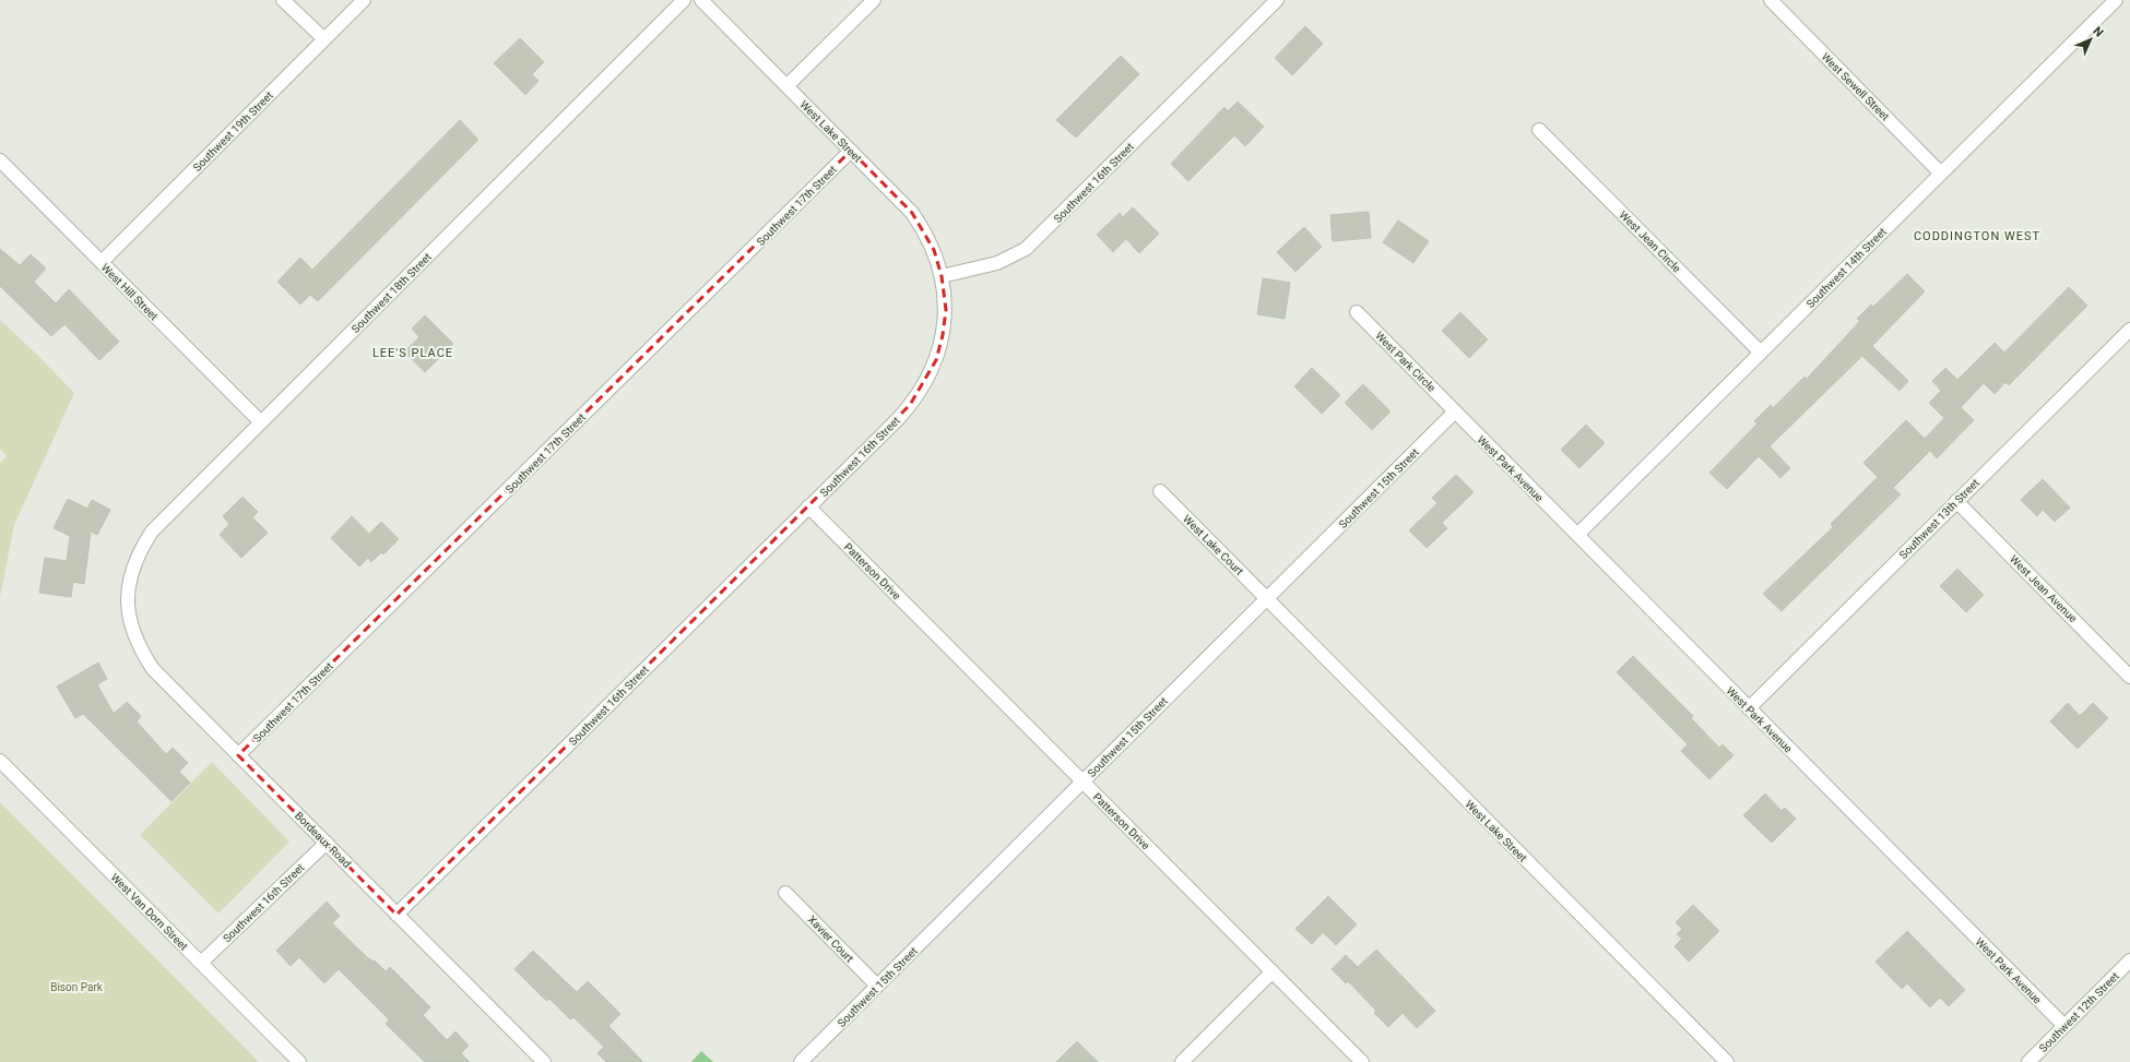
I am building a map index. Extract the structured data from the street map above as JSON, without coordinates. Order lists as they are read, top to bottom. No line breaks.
{"streets":{"street":["West Sewell Street","Southwest 19th Street","West Lake Street","Southwest 16th Street","Southwest 17th Street","West Jean Circle","Southwest 14th Street","West Hill Street","Southwest 18th Street","West Park Circle","West Park Avenue","Southwest 15th Street","Southwest 13th Street","West Lake Court","Patterson Drive","West Jean Avenue","Bordeaux Road","West Van Dorn Street","Xavier Court","Southwest 12th Street"]},"crossings":[["West Sewell Street","Southwest 14th Street"],["Southwest 19th Street","West Hill Street"],["West Lake Street","Southwest 16th Street"],["West Lake Street","Southwest 17th Street"],["West Lake Street","Southwest 15th Street"],["West Lake Street","West Lake Court"],["Southwest 16th Street","Patterson Drive"],["Southwest 16th Street","Bordeaux Road"],["Southwest 16th Street","West Van Dorn Street"],["Southwest 17th Street","Bordeaux Road"],["West Jean Circle","Southwest 14th Street"],["Southwest 14th Street","West Park Avenue"],["West Hill Street","Southwest 18th Street"],["Southwest 18th Street","Bordeaux Road"],["West Park Circle","West Park Avenue"],["West Park Circle","Southwest 15th Street"],["West Park Avenue","Southwest 15th Street"],["West Park Avenue","Southwest 13th Street"],["West Park Avenue","Southwest 12th Street"],["Southwest 15th Street","West Lake Court"],["Southwest 15th Street","Patterson Drive"],["Southwest 15th Street","Xavier Court"],["Southwest 13th Street","West Jean Avenue"]],"districts":["CODDINGTON WEST","LEE'S PLACE"],"parks":["Bison Park"],"north":"top right"}
